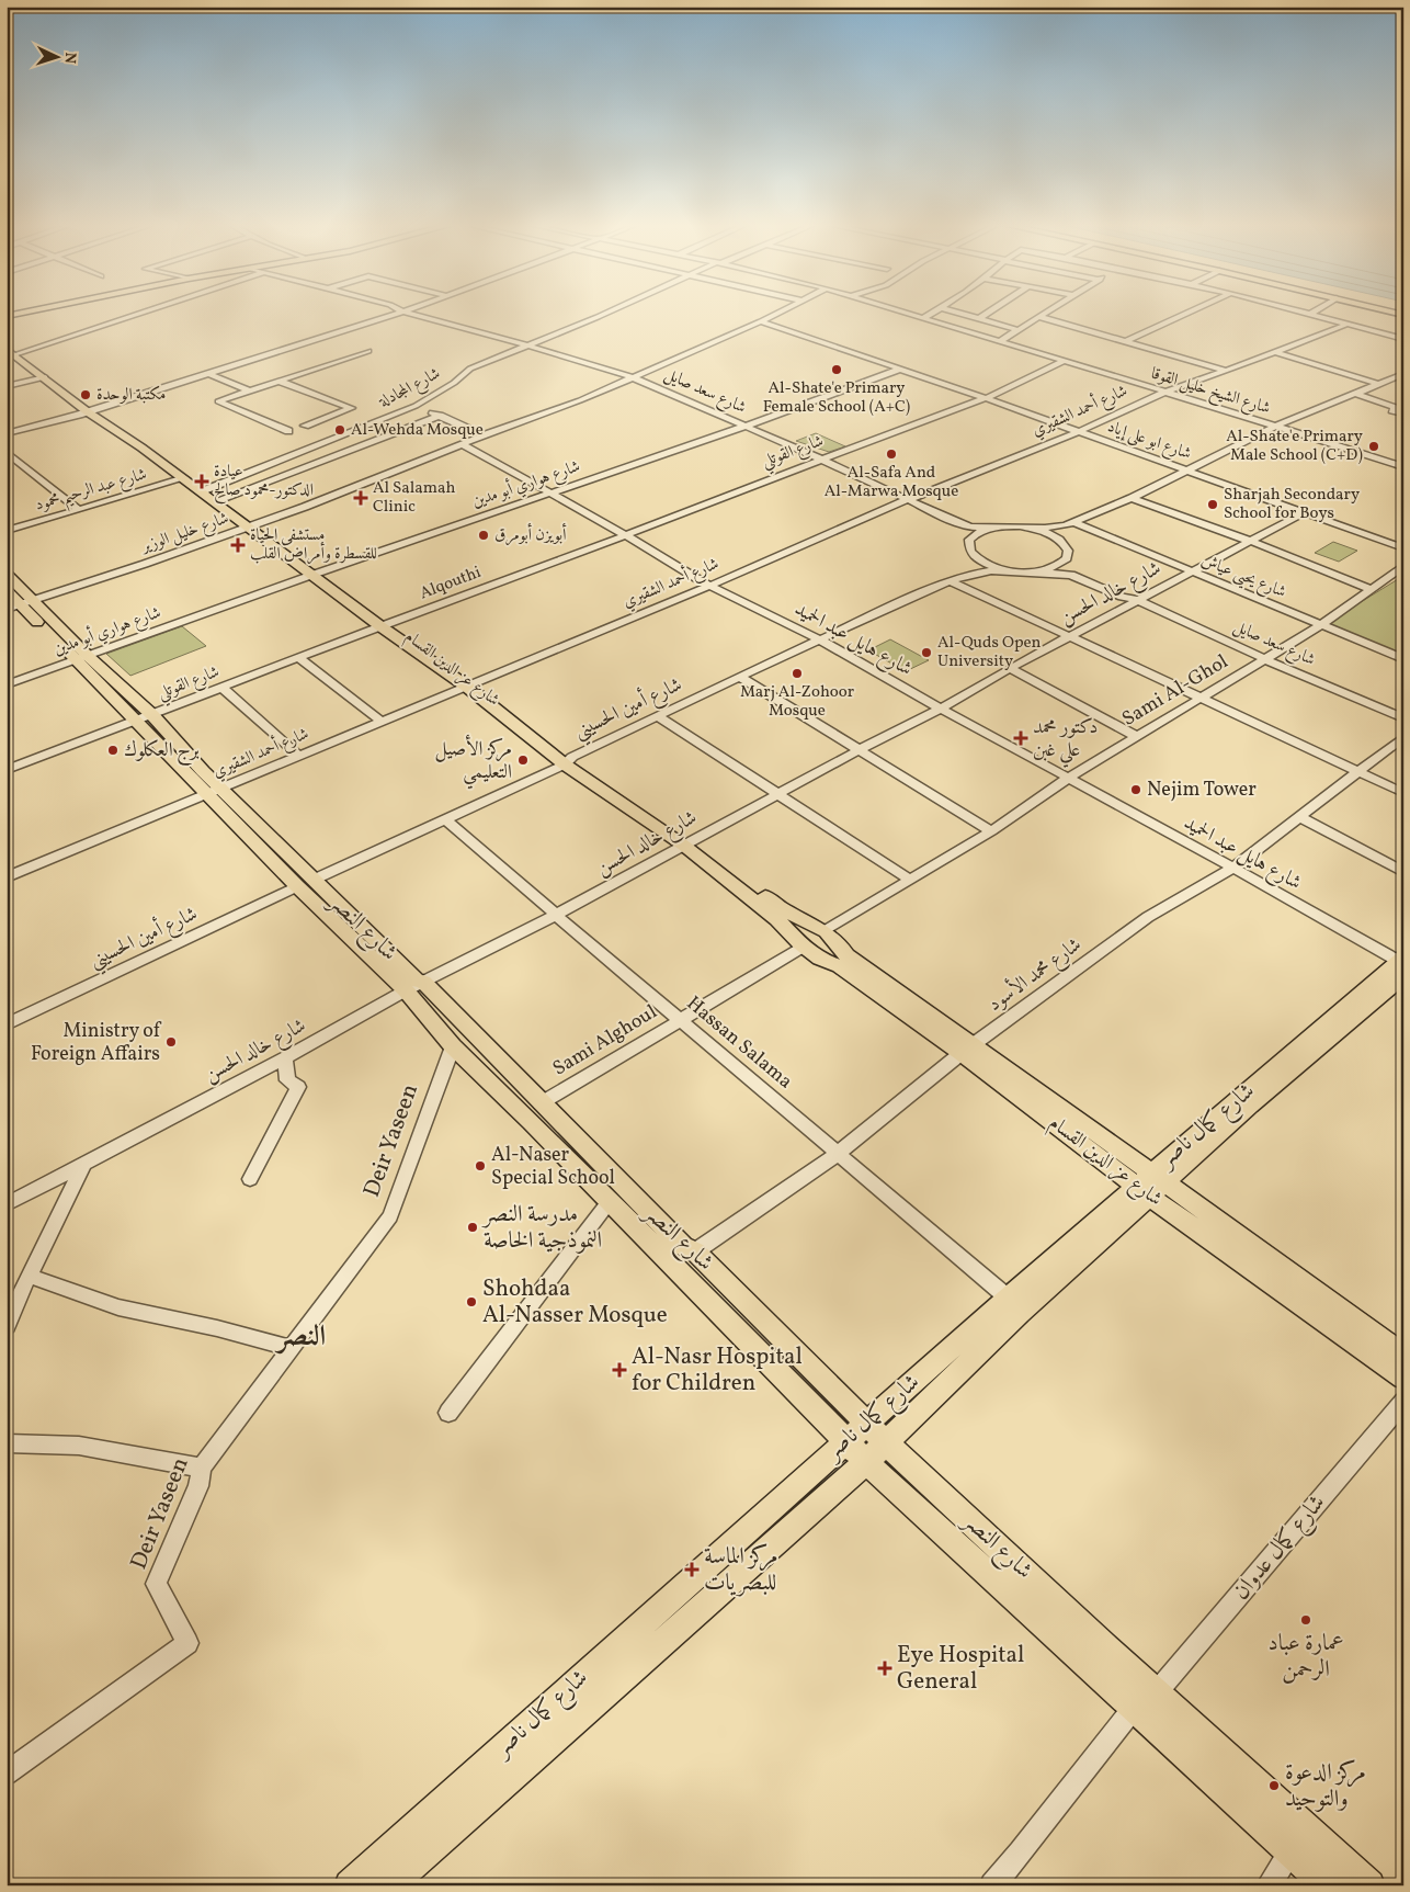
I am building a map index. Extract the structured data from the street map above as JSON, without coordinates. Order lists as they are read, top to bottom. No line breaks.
{"streets":{"main road":["شارع عز الدين القسام","شارع النصر","شارع كمال ناصر"],"street":["شارع المجادلة","شارع سعد صايل","شارع الشيخ خليل القوقا","شارع أحمد الشقيري","شارع ابو على إياد","شارع القوتلي","شارع هواري أبو مدين","شارع عبد الرحيم محمود","شارع خليل الوزير","شارع يحيى عياش","Alqouthi","شارع خالد الحسن","شارع هايل عبد الحميد","Sami Al-Ghol","شارع أمين الحسيني","شارع محمد الأسود","Sami Alghoul","Hassan Salama","Deir Yaseen","شارع كمال عدوان"]},"crossings":[["شارع المجادلة","شارع سعد صايل"],["شارع المجادلة","شارع عز الدين القسام"],["شارع سعد صايل","شارع أحمد الشقيري"],["شارع سعد صايل","شارع القوتلي"],["شارع سعد صايل","شارع هواري أبو مدين"],["شارع سعد صايل","شارع خليل الوزير"],["شارع سعد صايل","شارع خالد الحسن"],["شارع سعد صايل","Sami Al-Ghol"],["شارع سعد صايل","شارع أمين الحسيني"],["شارع الشيخ خليل القوقا","شارع أحمد الشقيري"],["شارع الشيخ خليل القوقا","شارع القوتلي"],["شارع أحمد الشقيري","شارع ابو على إياد"],["شارع أحمد الشقيري","شارع هايل عبد الحميد"],["شارع أحمد الشقيري","شارع عز الدين القسام"],["شارع أحمد الشقيري","شارع النصر"],["شارع ابو على إياد","شارع القوتلي"],["شارع ابو على إياد","شارع هواري أبو مدين"],["شارع ابو على إياد","شارع خليل الوزير"],["شارع ابو على إياد","شارع خالد الحسن"],["شارع القوتلي","Alqouthi"],["شارع القوتلي","شارع هايل عبد الحميد"],["شارع القوتلي","شارع عز الدين القسام"],["شارع القوتلي","شارع النصر"],["شارع هواري أبو مدين","شارع هايل عبد الحميد"],["شارع هواري أبو مدين","شارع عز الدين القسام"],["شارع هواري أبو مدين","شارع النصر"],["شارع عبد الرحيم محمود","شارع عز الدين القسام"],["شارع خليل الوزير","شارع هايل عبد الحميد"],["شارع خليل الوزير","شارع عز الدين القسام"],["شارع خليل الوزير","شارع النصر"],["شارع يحيى عياش","شارع خالد الحسن"],["شارع يحيى عياش","Sami Al-Ghol"],["Alqouthi","شارع عز الدين القسام"],["شارع خالد الحسن","شارع هايل عبد الحميد"],["شارع خالد الحسن","شارع عز الدين القسام"],["شارع خالد الحسن","شارع النصر"],["شارع خالد الحسن","Hassan Salama"],["شارع هايل عبد الحميد","Sami Al-Ghol"],["شارع هايل عبد الحميد","شارع أمين الحسيني"],["شارع هايل عبد الحميد","شارع محمد الأسود"],["شارع هايل عبد الحميد","شارع كمال ناصر"],["شارع عز الدين القسام","Sami Al-Ghol"],["شارع عز الدين القسام","شارع أمين الحسيني"],["شارع عز الدين القسام","شارع محمد الأسود"],["شارع عز الدين القسام","Sami Alghoul"],["شارع عز الدين القسام","شارع كمال ناصر"],["شارع أمين الحسيني","شارع النصر"],["شارع أمين الحسيني","Hassan Salama"],["شارع النصر","شارع محمد الأسود"],["شارع النصر","Sami Alghoul"],["شارع النصر","شارع كمال ناصر"],["شارع النصر","Deir Yaseen"],["شارع النصر","شارع كمال عدوان"],["شارع محمد الأسود","Hassan Salama"],["Sami Alghoul","Hassan Salama"],["Hassan Salama","شارع كمال ناصر"]],"districts":["النصر"],"places":{"other":["Al-Shate'e Primary Female School (A+C)","مكتبة الوحدة","Al-Wehda Mosque","Al-Shate'e Primary Male School (C+D)","Al-Safa And Al-Marwa Mosque","Sharjah Secondary School for Boys","أبويزن أبومرق","Al-Quds Open University","Marj Al-Zohoor Mosque","برج العكلوك","مركز الأصيل التعليمي","Nejim Tower","Ministry of Foreign Affairs","Al-Naser Special School","مدرسة النصر النموذجية الخاصة","Shohdaa Al-Nasser Mosque","عمارة عباد الرحمن","مركز الدعوة والتوحيد"],"health":["عيادة الدكتور-محمود صالح","Al Salamah Clinic","مستشفى الحياة للقسطرة وأمراض القلب","دكتور محمد علي غبن","Al-Nasr Hospital for Children","مركز الماسة للبصريات","Eye Hospital General"]},"north":"right"}
